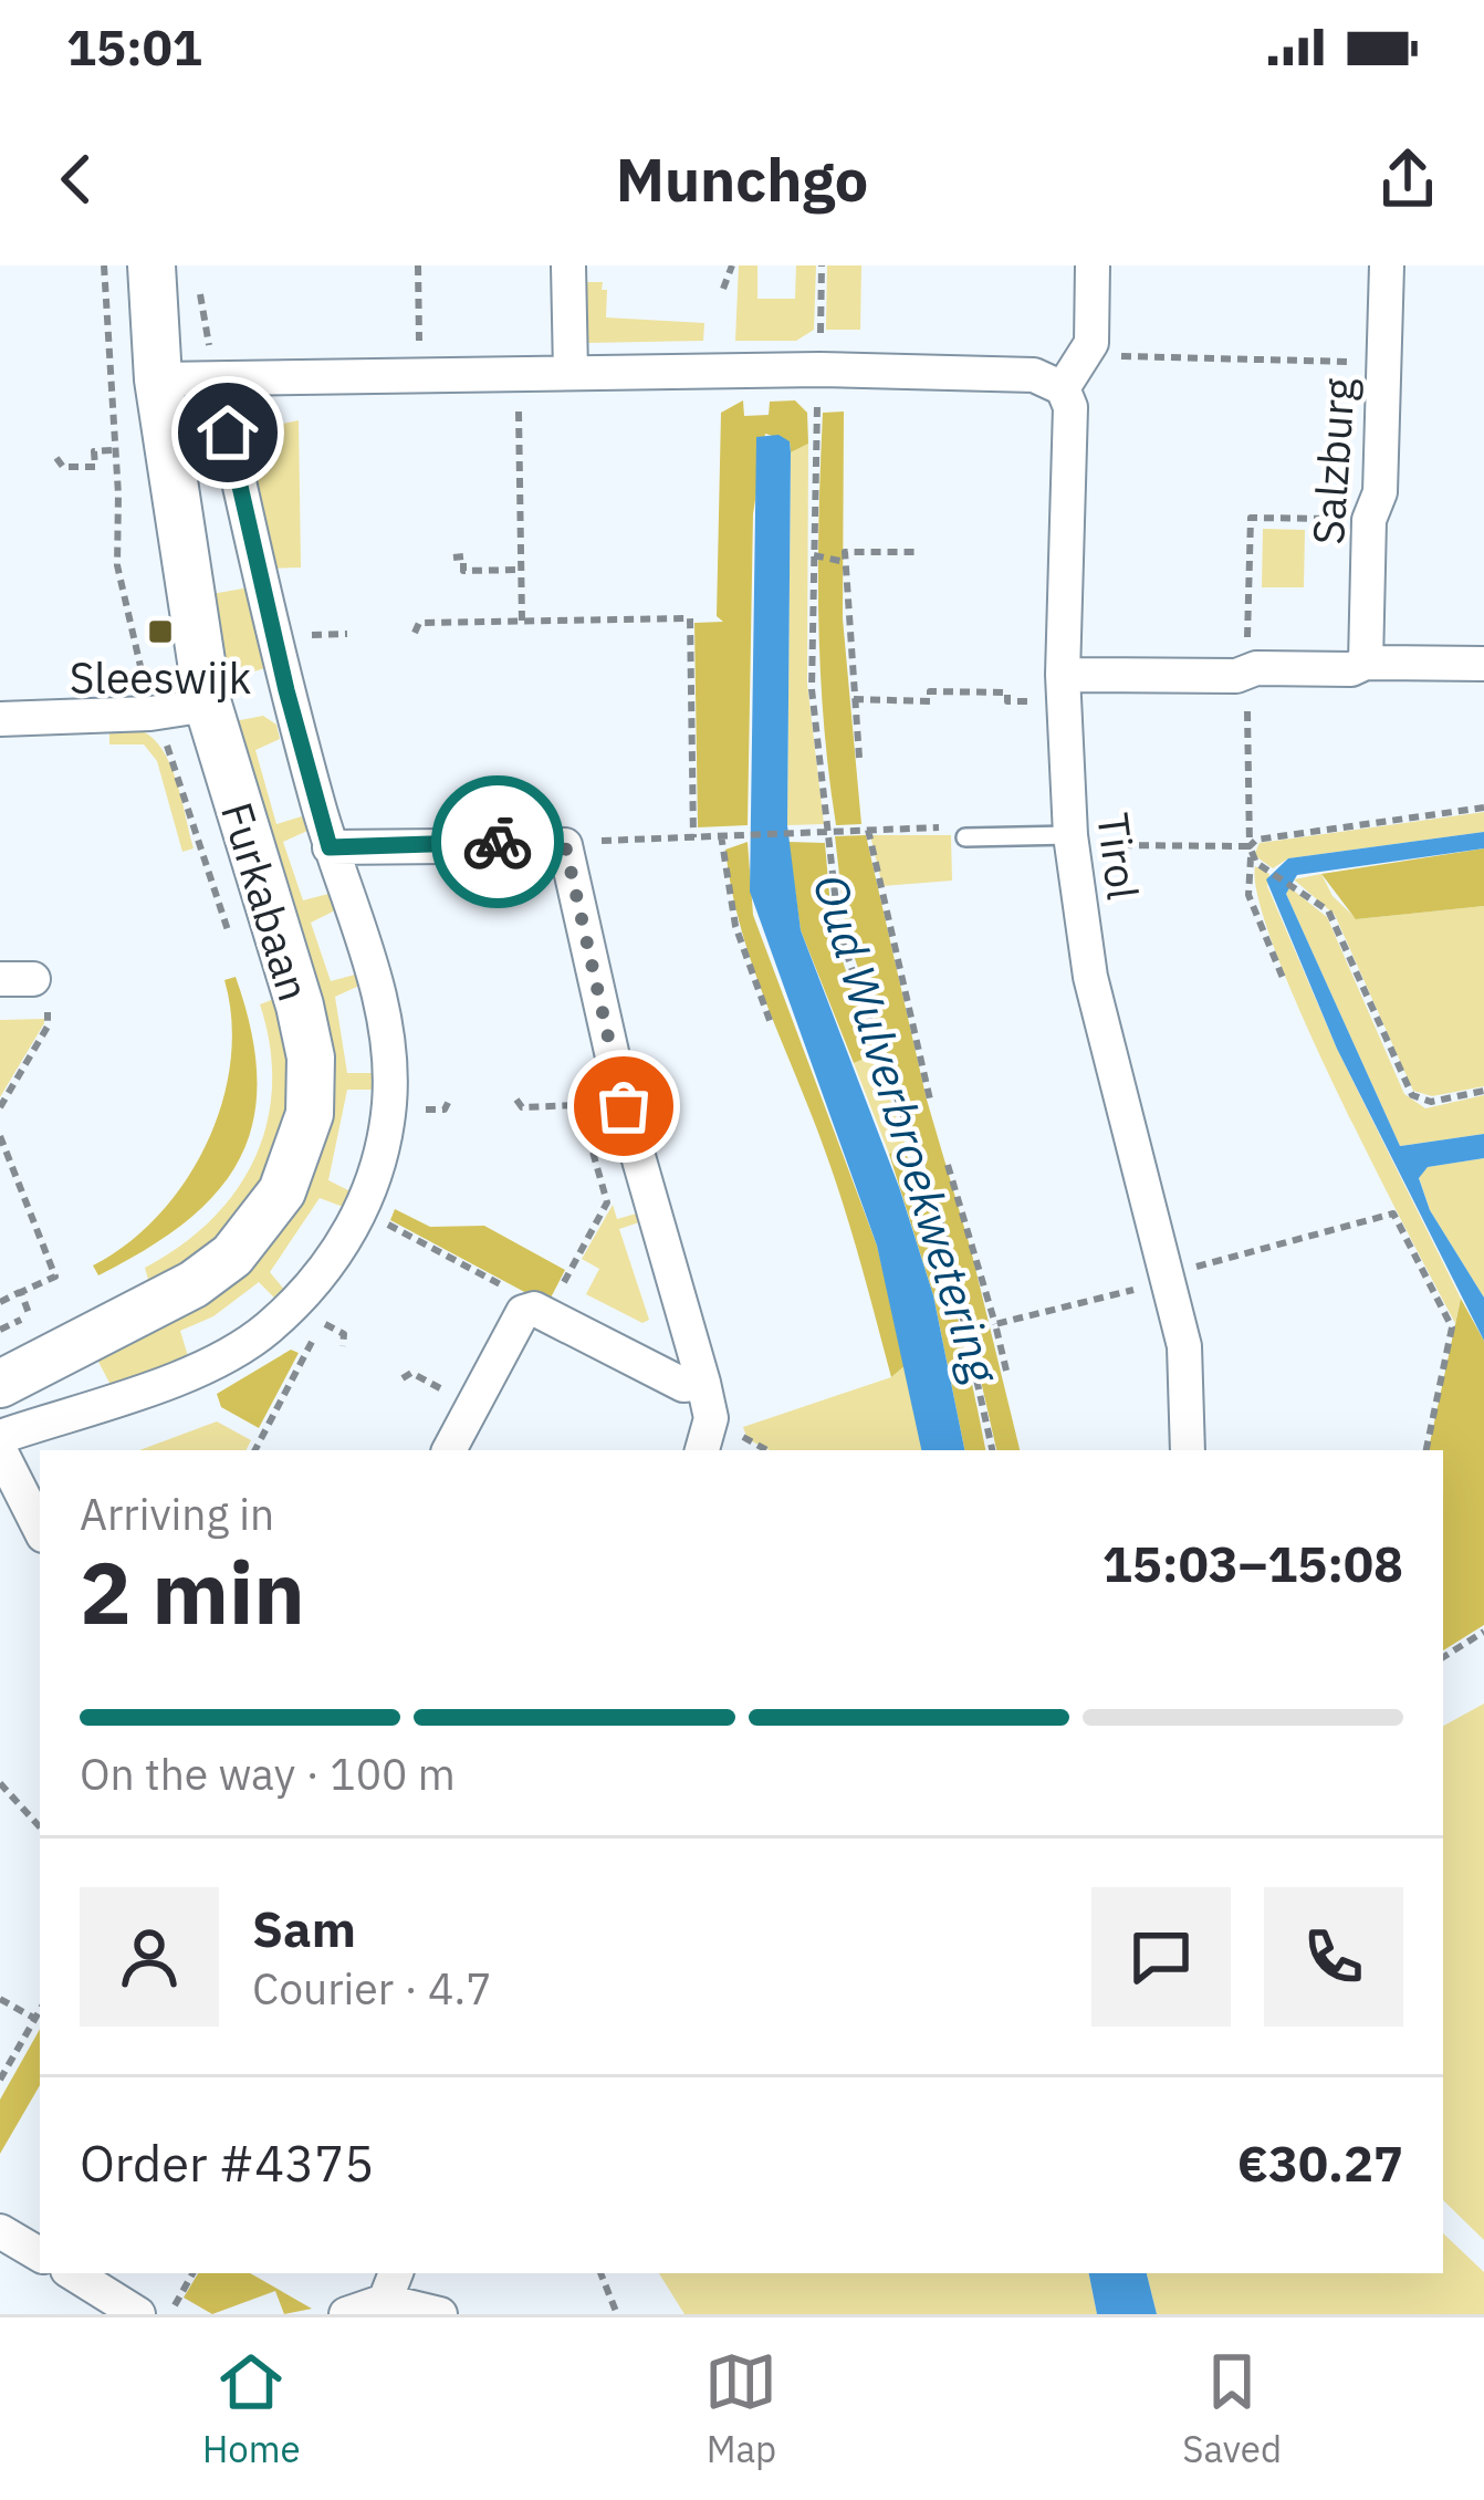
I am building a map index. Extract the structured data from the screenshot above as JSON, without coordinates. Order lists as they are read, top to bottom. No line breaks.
{"streets":{"street":["Salzburg","Tirol","Furkabaan"]},"water":["Oud Wulverbroekwetering"],"places":{"transit":["Sleeswijk"]},"page":{"status":"15:01","header":"Munchgo","heading":["2 min","Arriving in","15:03–15:08"],"panel":["Sam","Courier · 4.7","Order #4375","€30.27"],"bar":"On the way · 100 m","tabs":["Home","Map","Saved"]}}
